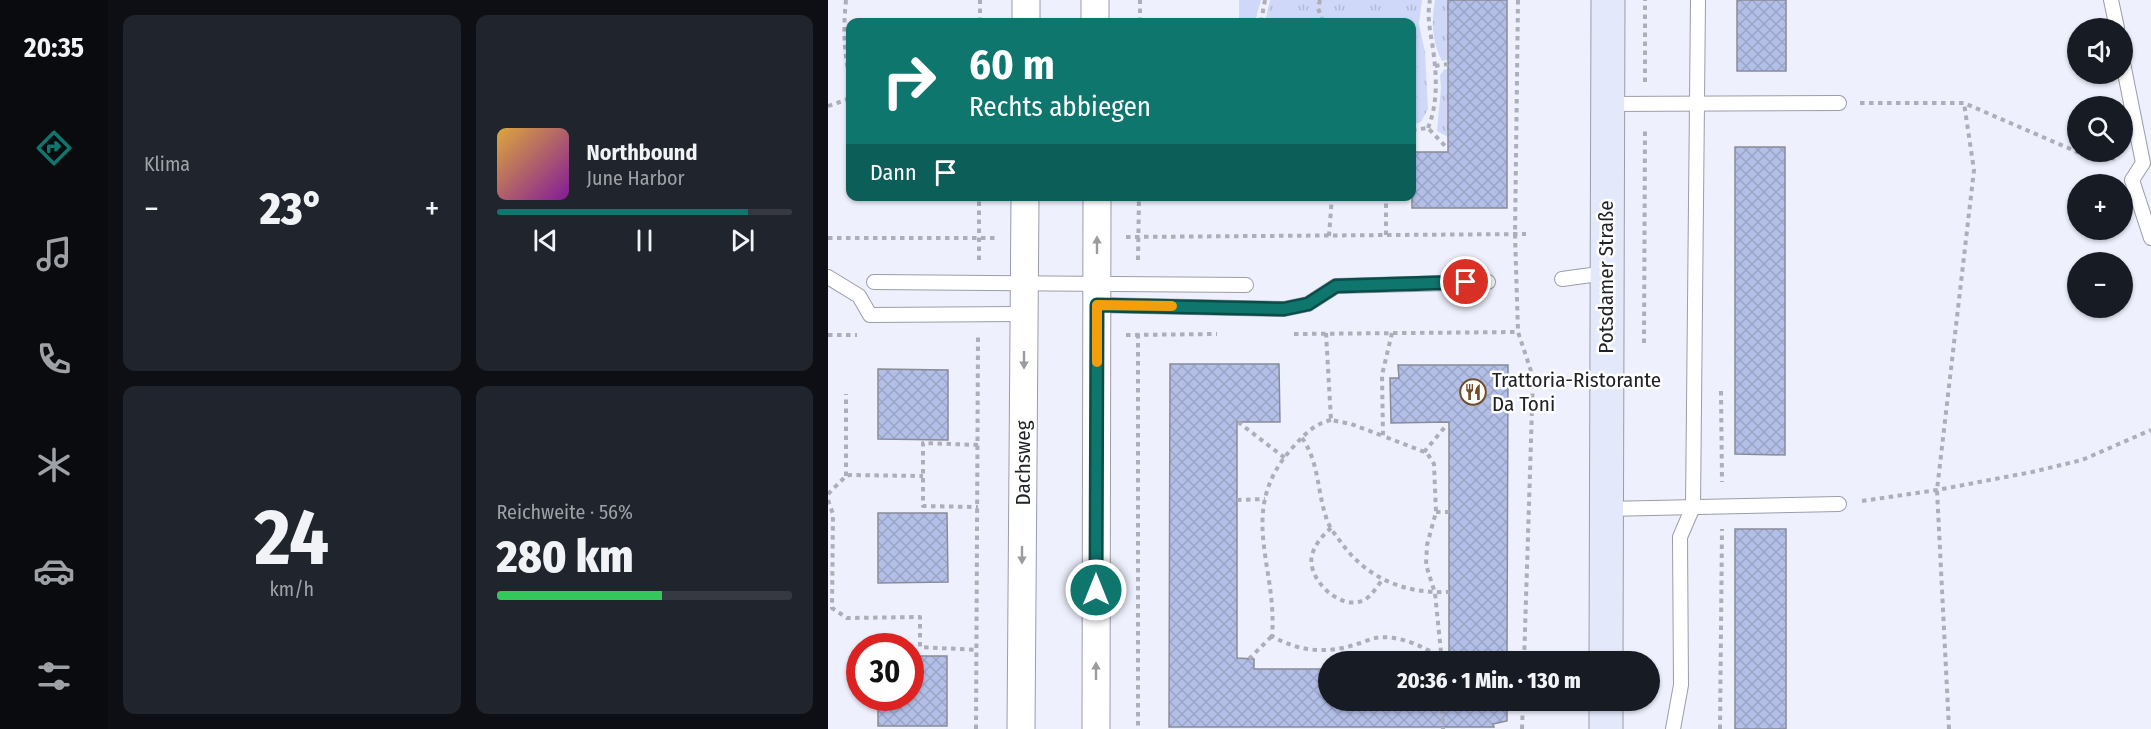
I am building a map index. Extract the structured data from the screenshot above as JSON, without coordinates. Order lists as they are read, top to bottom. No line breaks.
{"streets":{"main road":["Potsdamer Straße"],"street":["Dachsweg"]},"places":{"restaurant":["Trattoria-Ristorante Da Toni"]},"page":{"tabs":"20:35","tile":["Klima",["24","km/h"],["Reichweite · 56%","280 km"]],"map_buttons":["+","−"],"turn":["60 m","Rechts abbiegen"],"song":["Northbound","June Harbor"],"then":"Dann","heat":["−","23°","+"],"limit":"30","trip":"20:36 · 1 Min. · 130 m"}}
